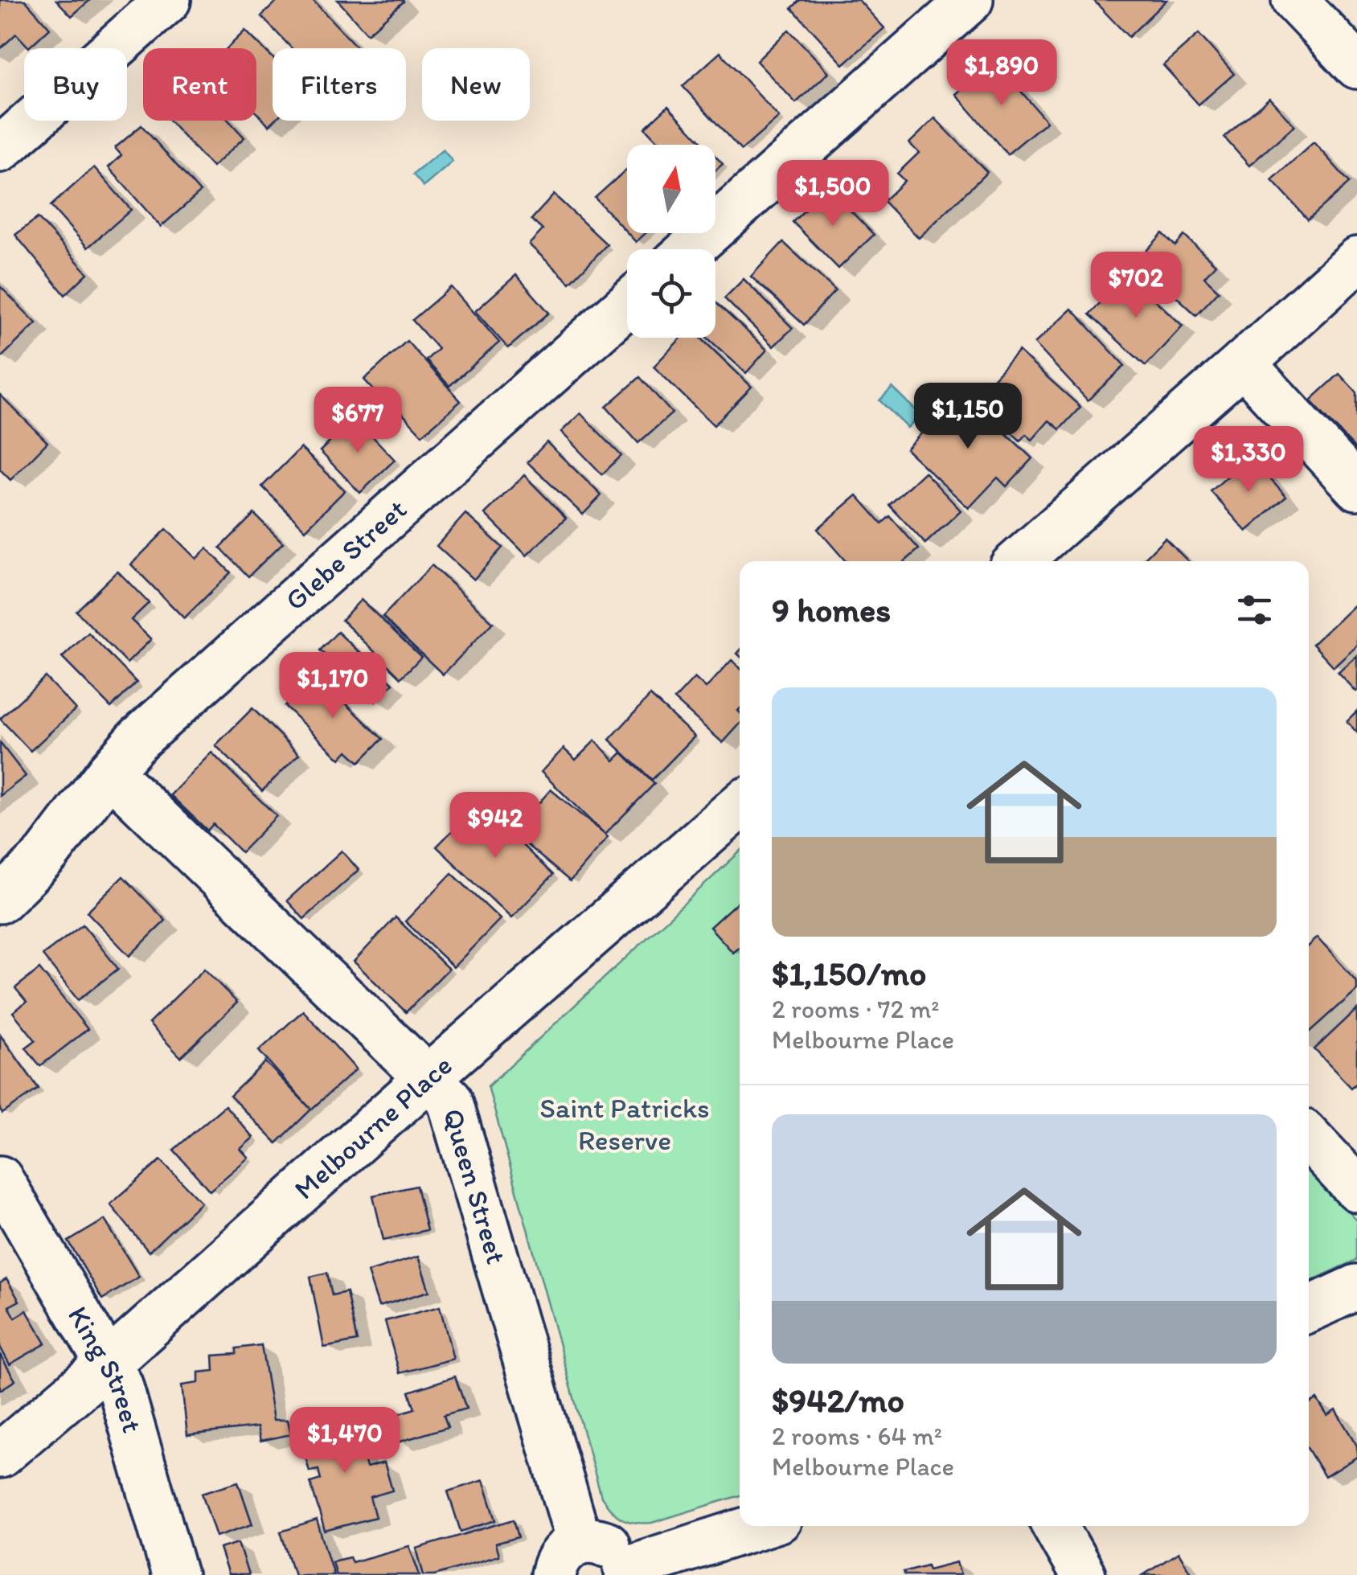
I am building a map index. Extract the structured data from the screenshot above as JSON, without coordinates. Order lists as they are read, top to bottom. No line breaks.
{"streets":{"street":["Glebe Street","Melbourne Place","Queen Street","King Street"]},"crossings":[["Glebe Street","Queen Street"],["Melbourne Place","Queen Street"],["Melbourne Place","King Street"]],"parks":["Saint Patricks Reserve"],"north":"top","page":{"price":["$1,890","$1,500","$702","$1,150","$677","$1,330","$1,170","$942","$1,470"],"chip":["Buy","Rent","Filters","New"],"heading":"9 homes","list":[{"name":"$1,150/mo","note":"2 rooms · 72 m² · Melbourne Place"},{"name":"$942/mo","note":"2 rooms · 64 m² · Melbourne Place"}]}}
